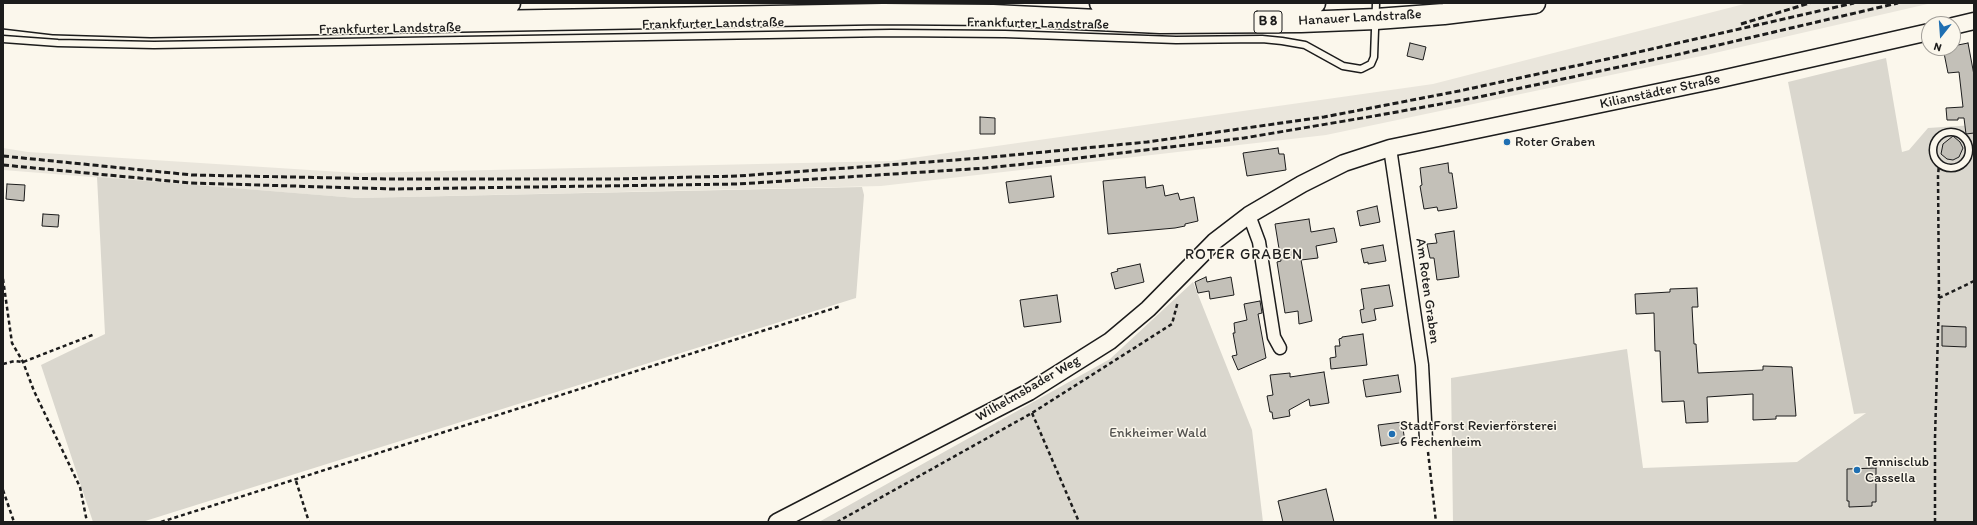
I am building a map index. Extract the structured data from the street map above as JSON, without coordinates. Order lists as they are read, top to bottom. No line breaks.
{"streets":{"main road":["Hanauer Landstraße","B 8"],"street":["Kilianstädter Straße","Am Roten Graben","Wilhelmsbader Weg"],"lane":["Frankfurter Landstraße"]},"crossings":[["Hanauer Landstraße","Frankfurter Landstraße"],["Kilianstädter Straße","Am Roten Graben"],["Kilianstädter Straße","Wilhelmsbader Weg"],["Am Roten Graben","Wilhelmsbader Weg"]],"districts":["ROTER GRABEN"],"parks":["Enkheimer Wald"],"places":["Roter Graben","StadtForst Revierförsterei 6 Fechenheim","Tennisclub Cassella"],"north":"bottom"}
